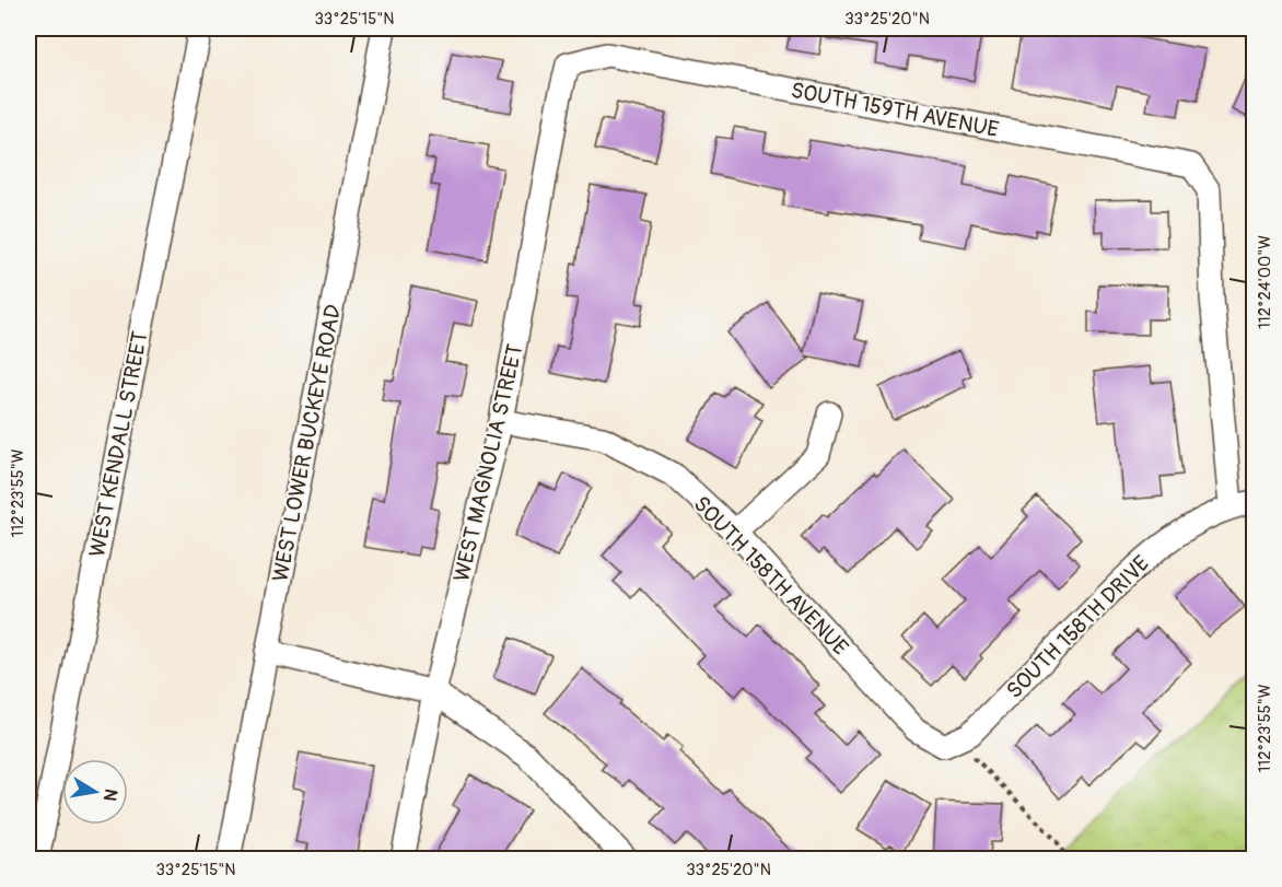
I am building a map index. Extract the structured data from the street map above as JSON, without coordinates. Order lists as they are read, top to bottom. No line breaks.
{"streets":{"street":["SOUTH 159TH AVENUE","WEST LOWER BUCKEYE ROAD","WEST KENDALL STREET","WEST MAGNOLIA STREET","SOUTH 158TH AVENUE","SOUTH 158TH DRIVE"]},"crossings":[["SOUTH 159TH AVENUE","WEST MAGNOLIA STREET"],["SOUTH 159TH AVENUE","SOUTH 158TH DRIVE"],["WEST MAGNOLIA STREET","SOUTH 158TH AVENUE"],["SOUTH 158TH AVENUE","SOUTH 158TH DRIVE"]],"north":"right","coordinates":["33°25'15\"N","33°25'20\"N","112°24'00\"W","112°23'55\"W"]}
